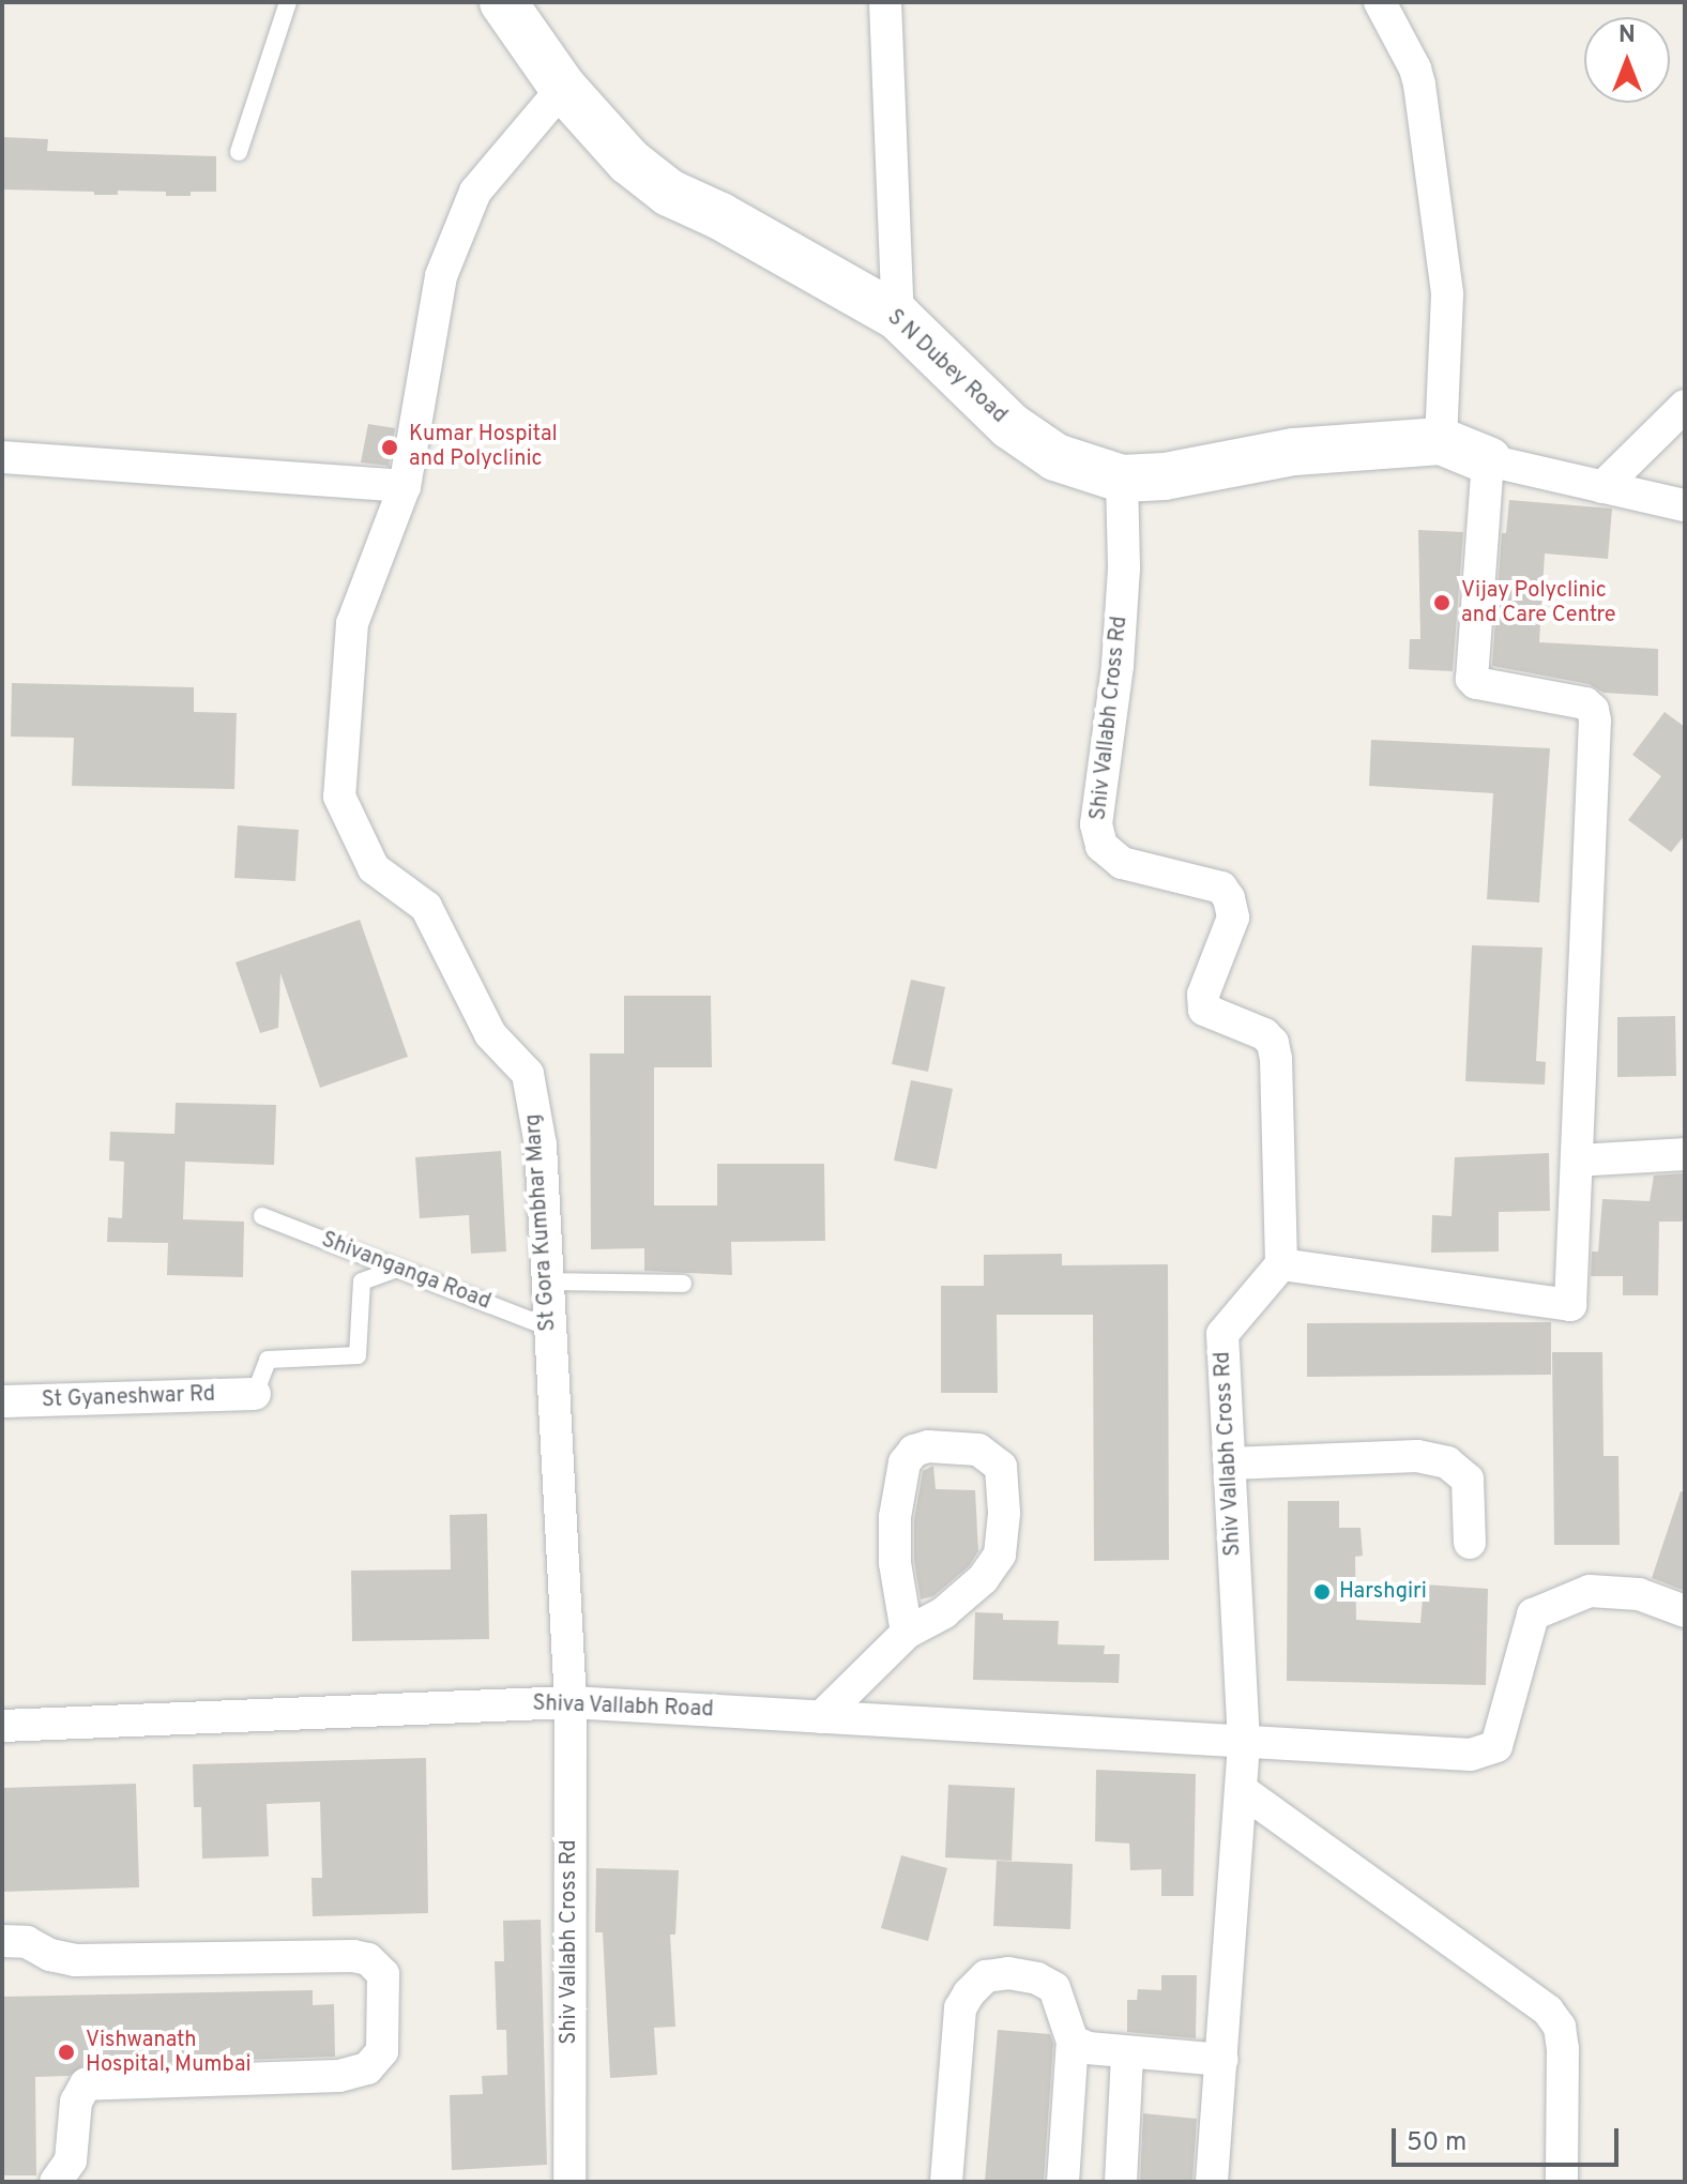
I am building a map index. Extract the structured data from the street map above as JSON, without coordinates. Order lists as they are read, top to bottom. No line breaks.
{"streets":{"street":["S N Dubey Road","Shiv Vallabh Cross Rd","St Gora Kumbhar Marg","St Gyaneshwar Rd","Shiva Vallabh Road"],"lane":["Shivanganga Road"]},"crossings":[["S N Dubey Road","Shiv Vallabh Cross Rd"],["S N Dubey Road","St Gora Kumbhar Marg"],["Shiv Vallabh Cross Rd","St Gora Kumbhar Marg"],["Shiv Vallabh Cross Rd","Shiva Vallabh Road"],["St Gora Kumbhar Marg","Shivanganga Road"],["St Gora Kumbhar Marg","Shiva Vallabh Road"]],"places":["Kumar Hospital and Polyclinic","Vijay Polyclinic and Care Centre","Harshgiri","Vishwanath Hospital, Mumbai"],"scale_bar":"50 m","north":"top"}
